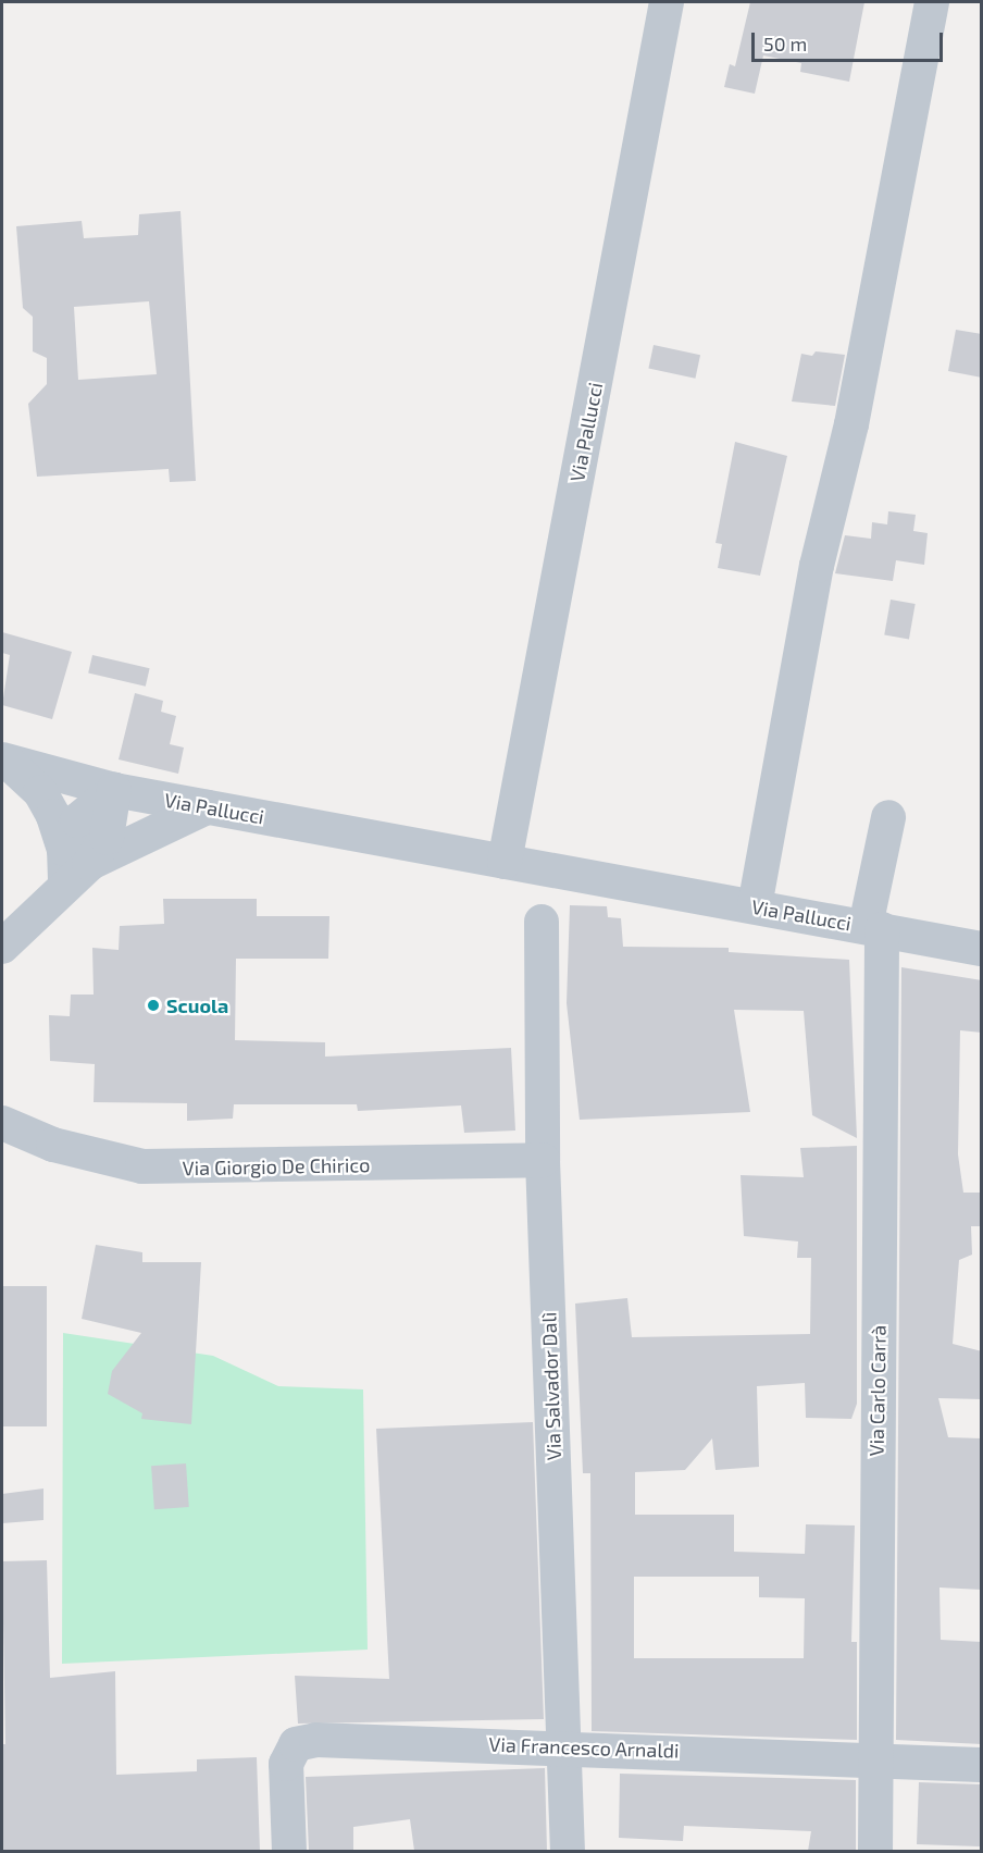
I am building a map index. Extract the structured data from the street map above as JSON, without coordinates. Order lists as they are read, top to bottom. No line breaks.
{"streets":{"street":["Via Pallucci","Via Giorgio De Chirico","Via Salvador Dalì","Via Carlo Carrà","Via Francesco Arnaldi"]},"crossings":[["Via Pallucci","Via Carlo Carrà"],["Via Giorgio De Chirico","Via Salvador Dalì"],["Via Salvador Dalì","Via Francesco Arnaldi"],["Via Carlo Carrà","Via Francesco Arnaldi"]],"places":["Scuola"],"scale_bar":"50 m"}
